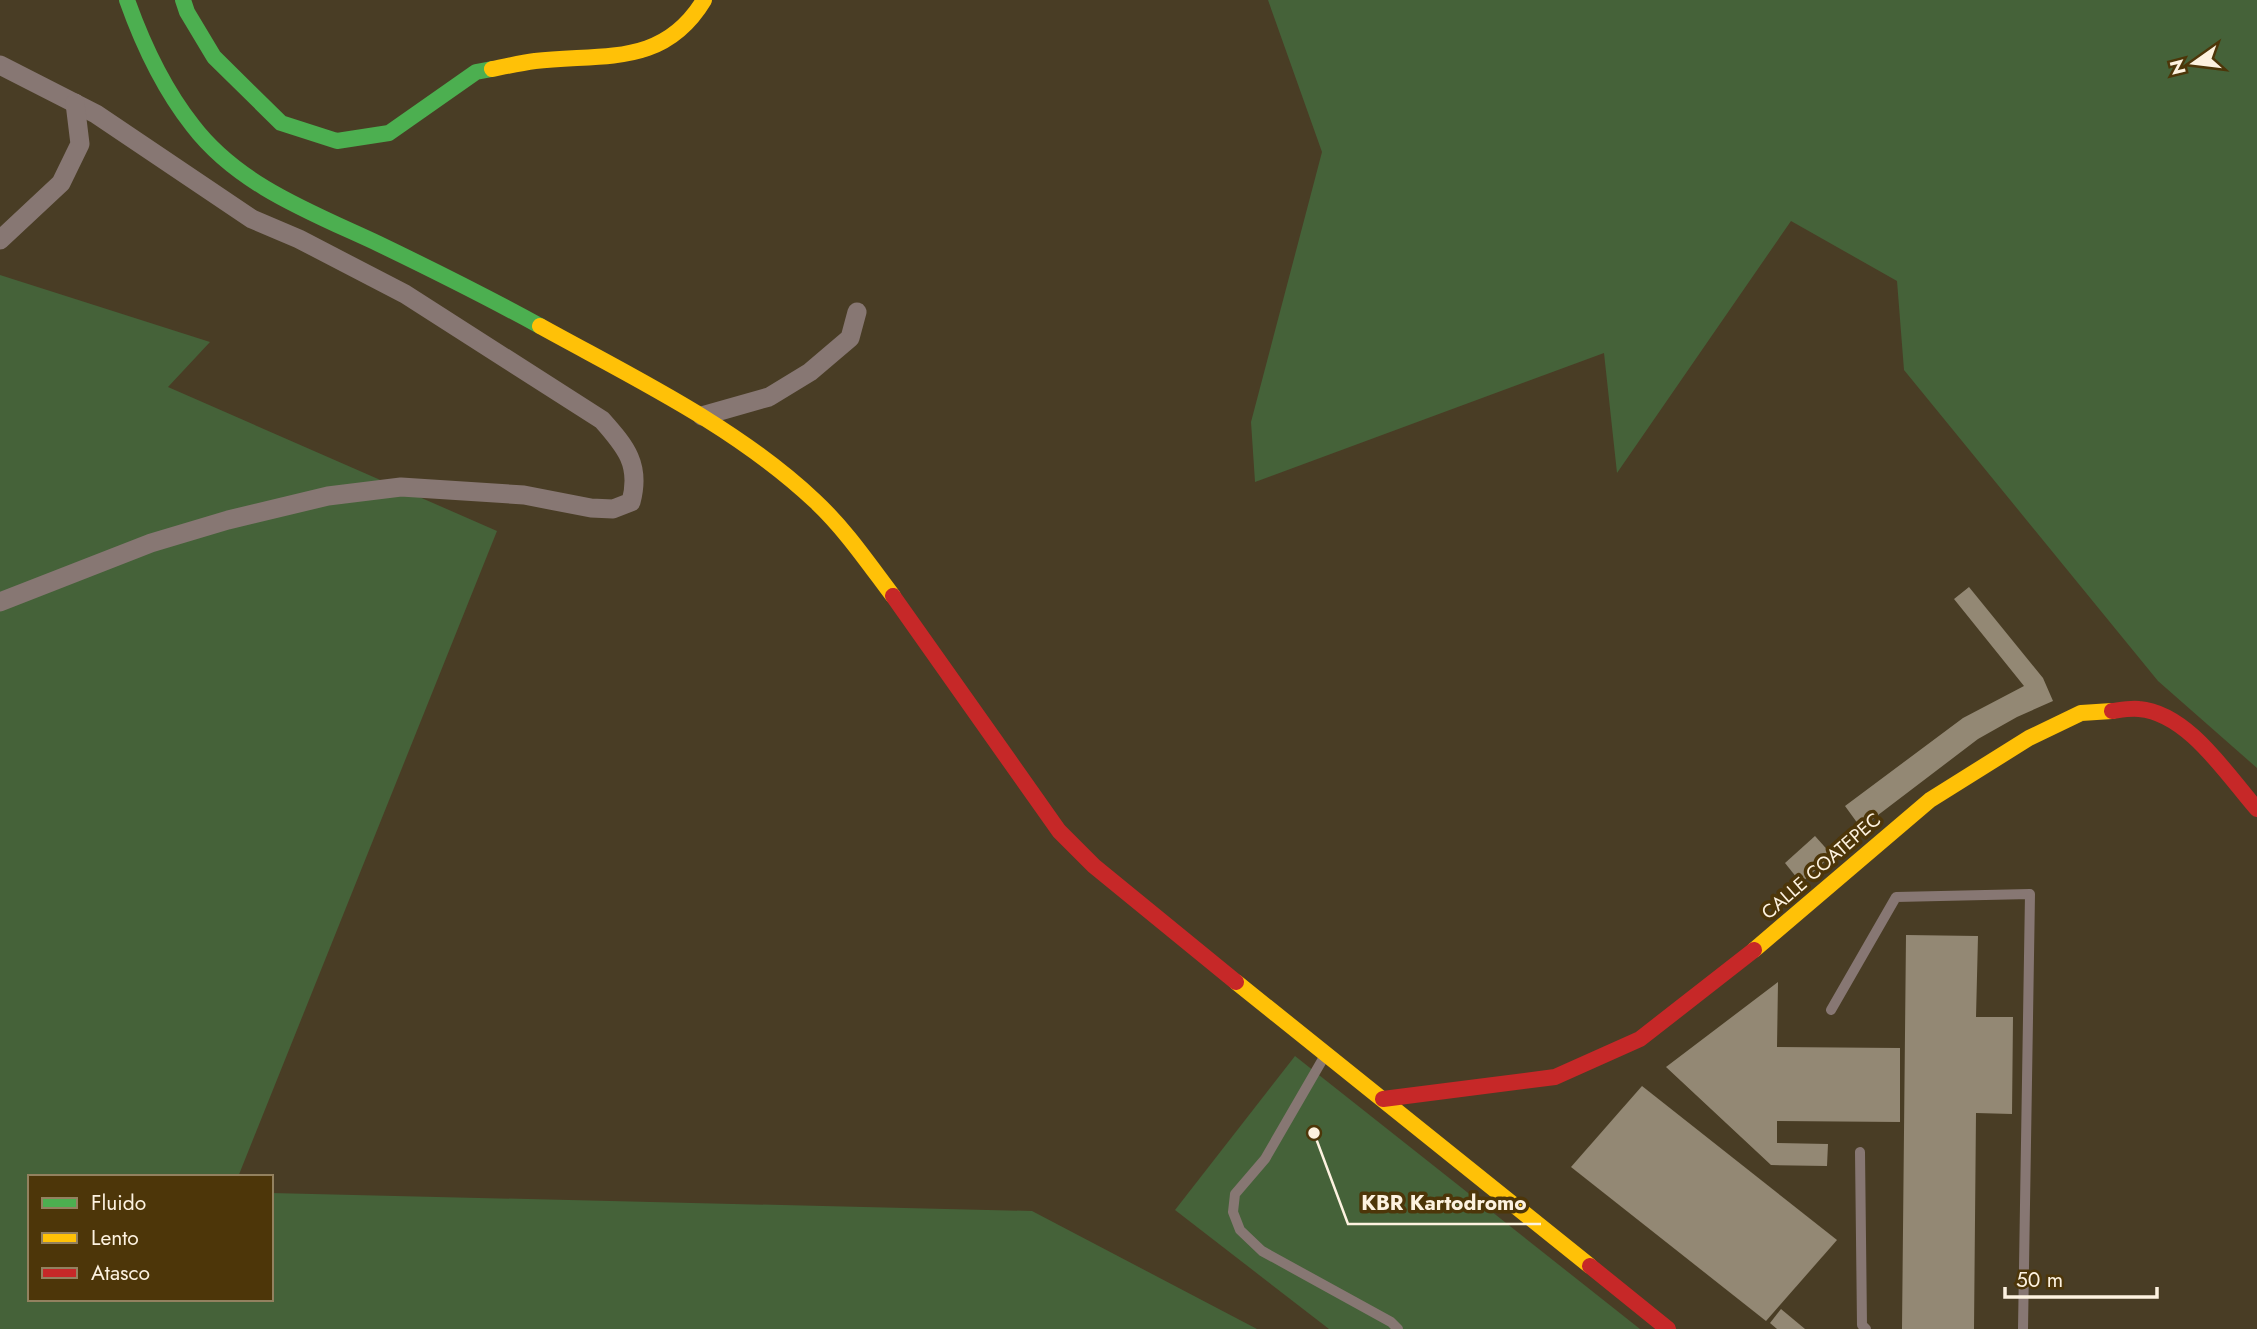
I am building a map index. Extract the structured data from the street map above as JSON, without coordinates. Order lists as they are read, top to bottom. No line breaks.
{"streets":{"main road":["CALLE COATEPEC"]},"places":["KBR Kartodromo"],"legend":["Fluido","Lento","Atasco"],"scale_bar":"50 m","north":"left"}
